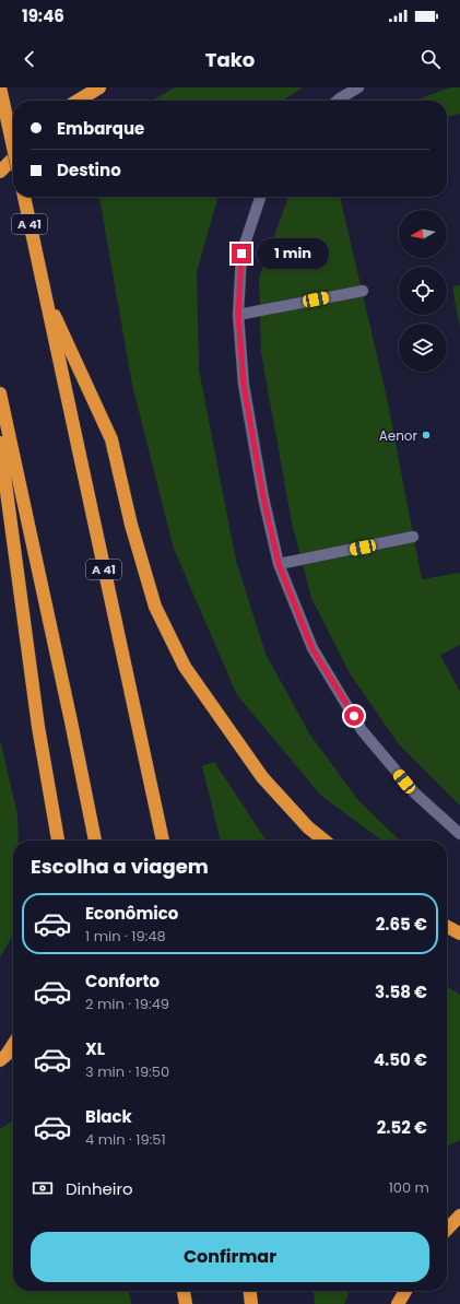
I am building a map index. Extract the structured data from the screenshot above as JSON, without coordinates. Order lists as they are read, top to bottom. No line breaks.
{"streets":{"highway":["A 41"]},"places":["Aenor"],"north":"left","page":{"status":"19:46","header":"Tako","banner":["Embarque","Destino"],"bubble":"1 min","heading":"Escolha a viagem","list":[{"name":"Econômico","note":"1 min · 19:48","value":"2.65 €"},{"name":"Conforto","note":"2 min · 19:49","value":"3.58 €"},{"name":"XL","note":"3 min · 19:50","value":"4.50 €"},{"name":"Black","note":"4 min · 19:51","value":"2.52 €"}],"pay":["Dinheiro","100 m"],"buttons":"Confirmar"}}
